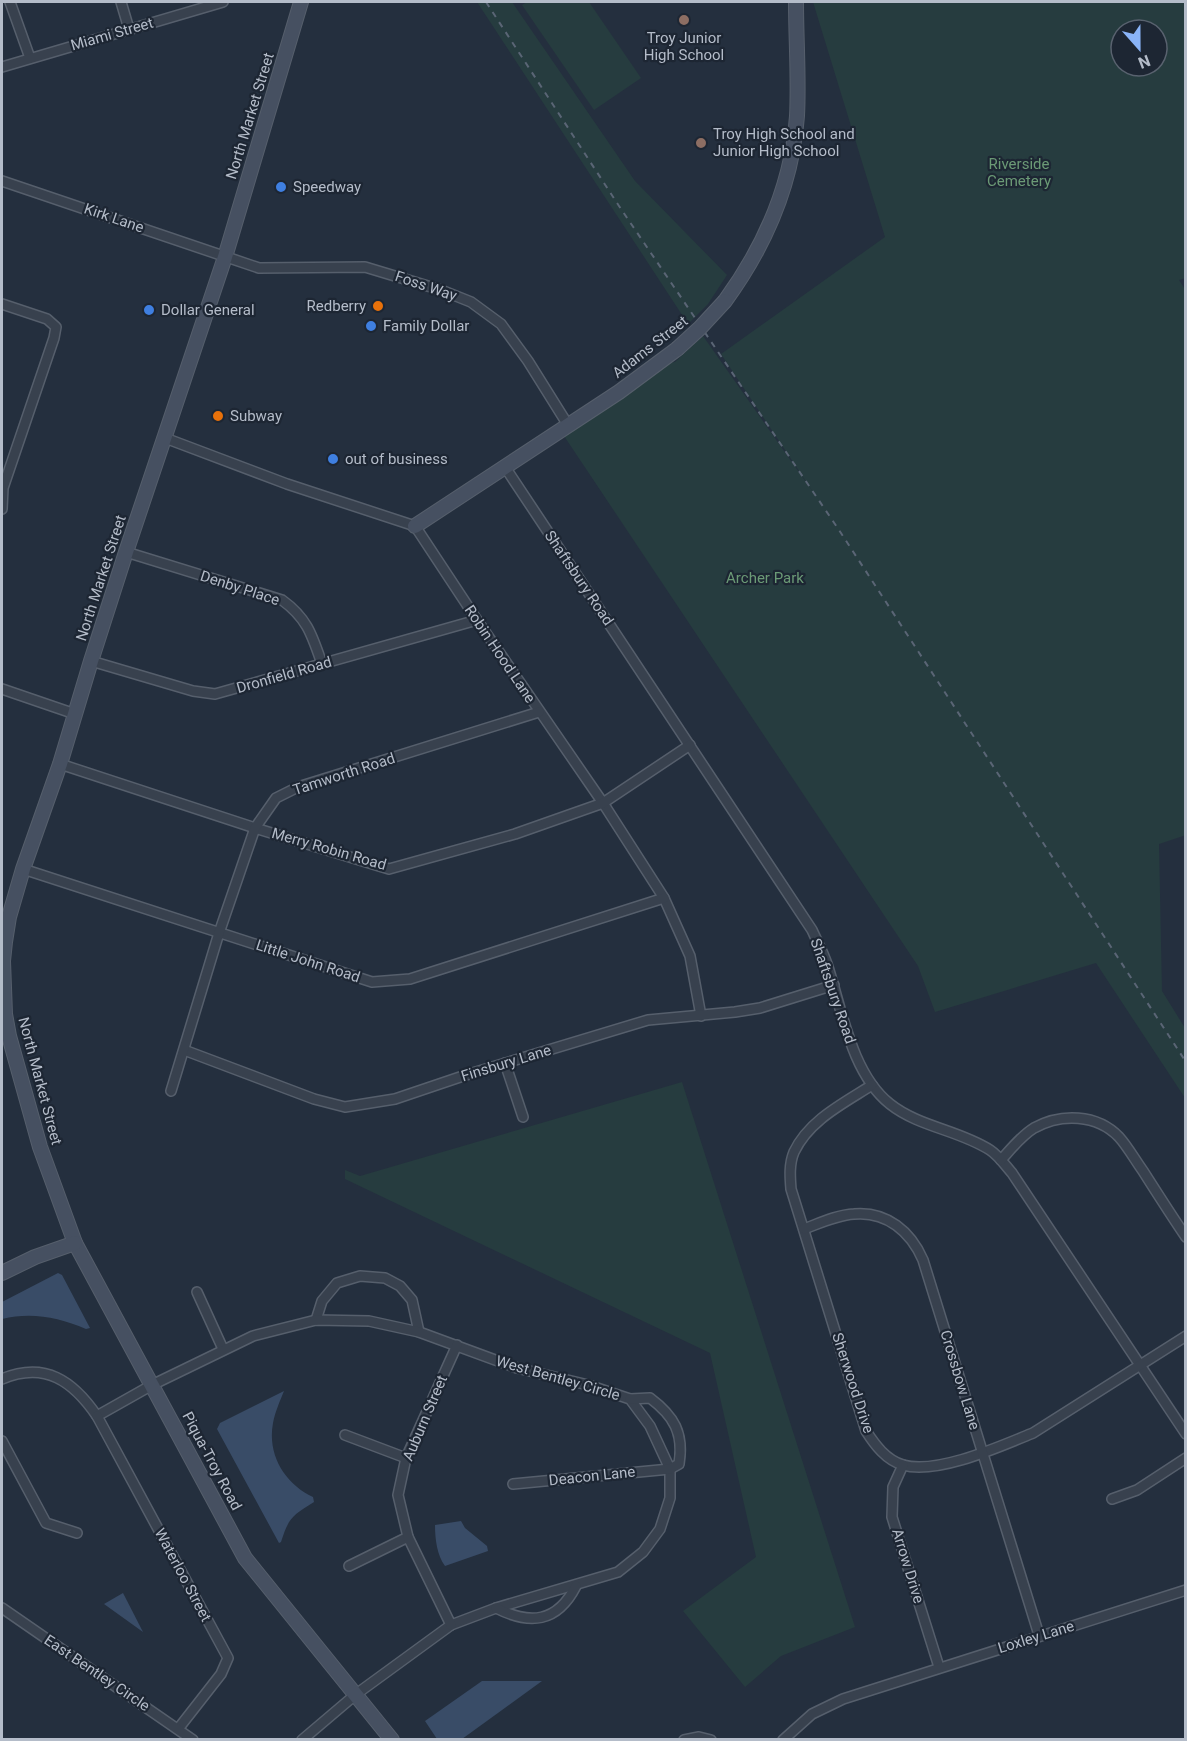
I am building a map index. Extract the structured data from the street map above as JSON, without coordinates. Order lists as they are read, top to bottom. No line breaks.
{"streets":{"street":["Miami Street","North Market Street","Kirk Lane","Foss Way","Adams Street","Shaftsbury Road","Denby Place","Robin Hood Lane","Dronfield Road","Tamworth Road","Merry Robin Road","Little John Road","Finsbury Lane","West Bentley Circle","Crossbow Lane","Sherwood Drive","Auburn Street","Piqua-Troy Road","Deacon Lane","Arrow Drive","Waterloo Street","Loxley Lane","East Bentley Circle"]},"crossings":[["North Market Street","Kirk Lane"],["North Market Street","Foss Way"],["North Market Street","Denby Place"],["North Market Street","Dronfield Road"],["North Market Street","Merry Robin Road"],["North Market Street","Little John Road"],["North Market Street","Piqua-Troy Road"],["Kirk Lane","Foss Way"],["Foss Way","Adams Street"],["Adams Street","Shaftsbury Road"],["Adams Street","Robin Hood Lane"],["Shaftsbury Road","Merry Robin Road"],["Shaftsbury Road","Finsbury Lane"],["Shaftsbury Road","Sherwood Drive"],["Denby Place","Dronfield Road"],["Robin Hood Lane","Dronfield Road"],["Robin Hood Lane","Tamworth Road"],["Robin Hood Lane","Merry Robin Road"],["Robin Hood Lane","Little John Road"],["Robin Hood Lane","Finsbury Lane"],["Tamworth Road","Merry Robin Road"],["Tamworth Road","Little John Road"],["Tamworth Road","Finsbury Lane"],["West Bentley Circle","Auburn Street"],["West Bentley Circle","Piqua-Troy Road"],["West Bentley Circle","Deacon Lane"],["Crossbow Lane","Sherwood Drive"],["Crossbow Lane","Loxley Lane"],["Sherwood Drive","Arrow Drive"],["Arrow Drive","Loxley Lane"],["Waterloo Street","East Bentley Circle"]],"parks":["Riverside Cemetery","Archer Park"],"places":["Troy Junior High School","Troy High School and Junior High School","Speedway","Redberry","Dollar General","Family Dollar","Subway","out of business"],"north":"bottom"}
